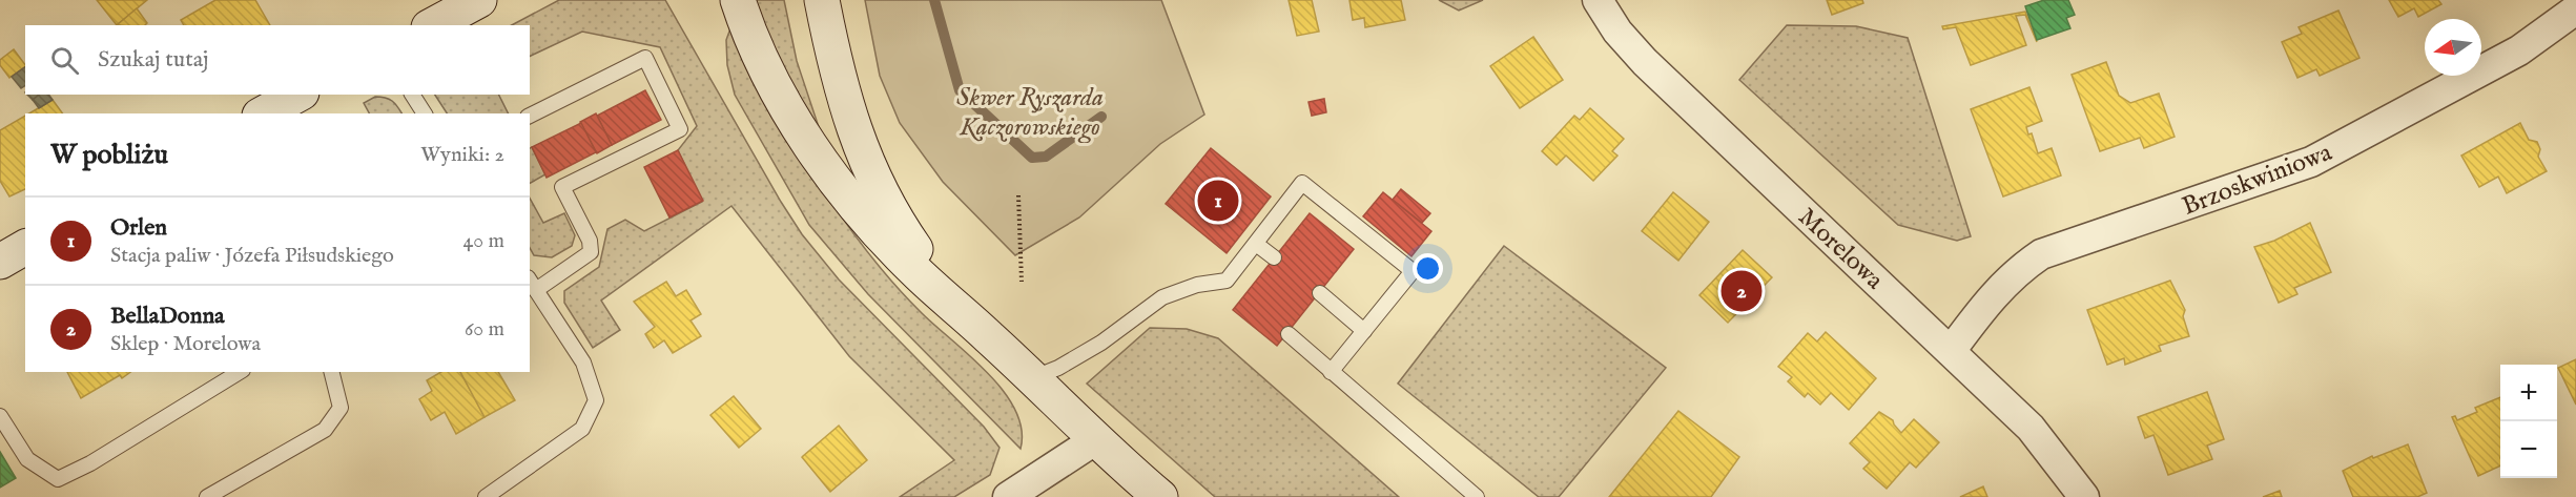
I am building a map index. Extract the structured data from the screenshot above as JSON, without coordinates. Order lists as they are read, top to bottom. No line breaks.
{"streets":{"street":["Brzoskwiniowa","Morelowa"]},"crossings":[["Brzoskwiniowa","Morelowa"]],"parks":["Skwer Ryszarda Kaczorowskiego"],"north":"left","page":{"search":"Szukaj tutaj","heading":["W pobliżu","Wyniki: 2"],"pins":["1","2"],"list":[{"mark":"1","name":"Orlen","note":"Stacja paliw · Józefa Piłsudskiego","value":"40 m"},{"mark":"2","name":"BellaDonna","note":"Sklep · Morelowa","value":"60 m"}],"map_buttons":["+","−"]}}
